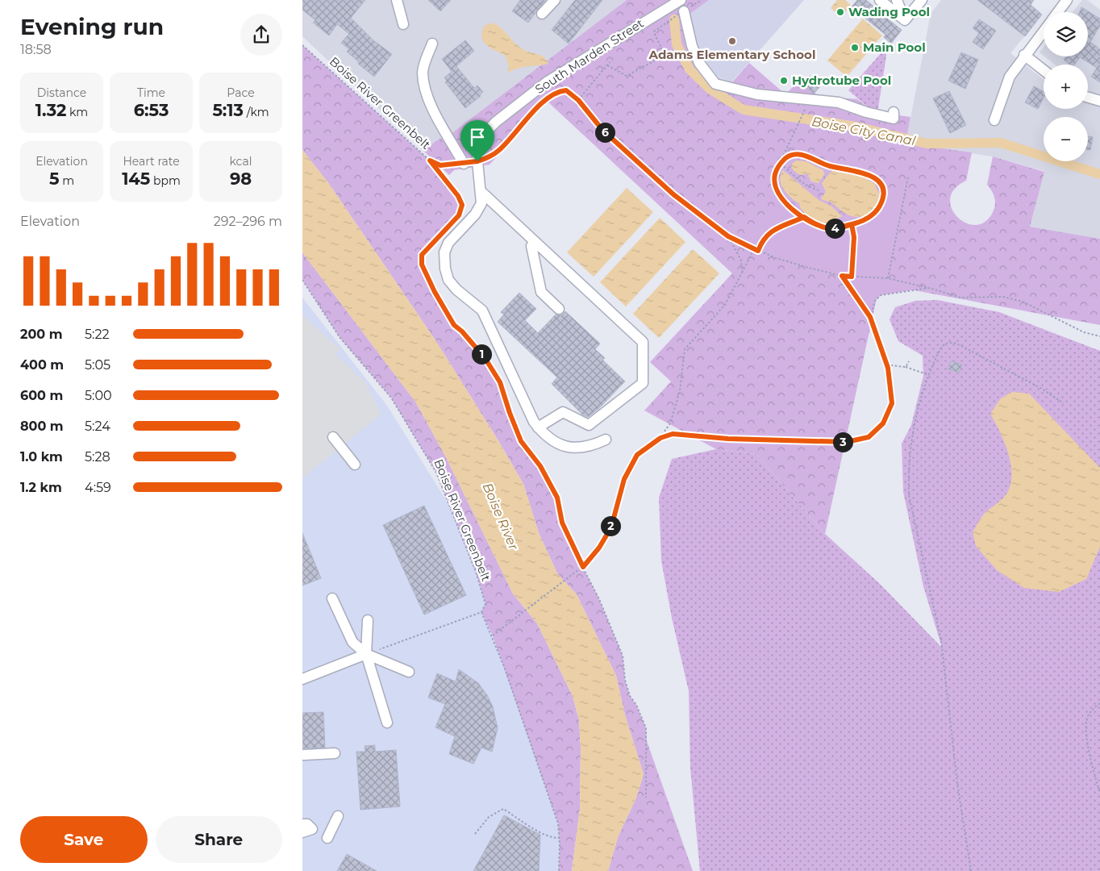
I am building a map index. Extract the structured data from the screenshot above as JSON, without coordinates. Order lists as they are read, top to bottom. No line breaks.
{"streets":{"street":["South Marden Street"],"path":["Boise River Greenbelt"]},"water":["Boise City Canal","Boise River"],"places":["Wading Pool","Adams Elementary School","Main Pool","Hydrotube Pool"],"page":{"heading":["Evening run","18:58"],"map_buttons":["+","−"],"stats":[["Distance","1.32 km"],["Time","6:53"],["Pace","5:13 /km"],["Elevation","5 m"],["Heart rate","145 bpm"],["kcal","98"]],"pins":["6","4","1","3","2"],"chart":["Elevation","292–296 m"],"list":[{"name":"200 m","note":"5:22"},{"name":"400 m","note":"5:05"},{"name":"600 m","note":"5:00"},{"name":"800 m","note":"5:24"},{"name":"1.0 km","note":"5:28"},{"name":"1.2 km","note":"4:59"}],"buttons":["Save","Share"]}}
